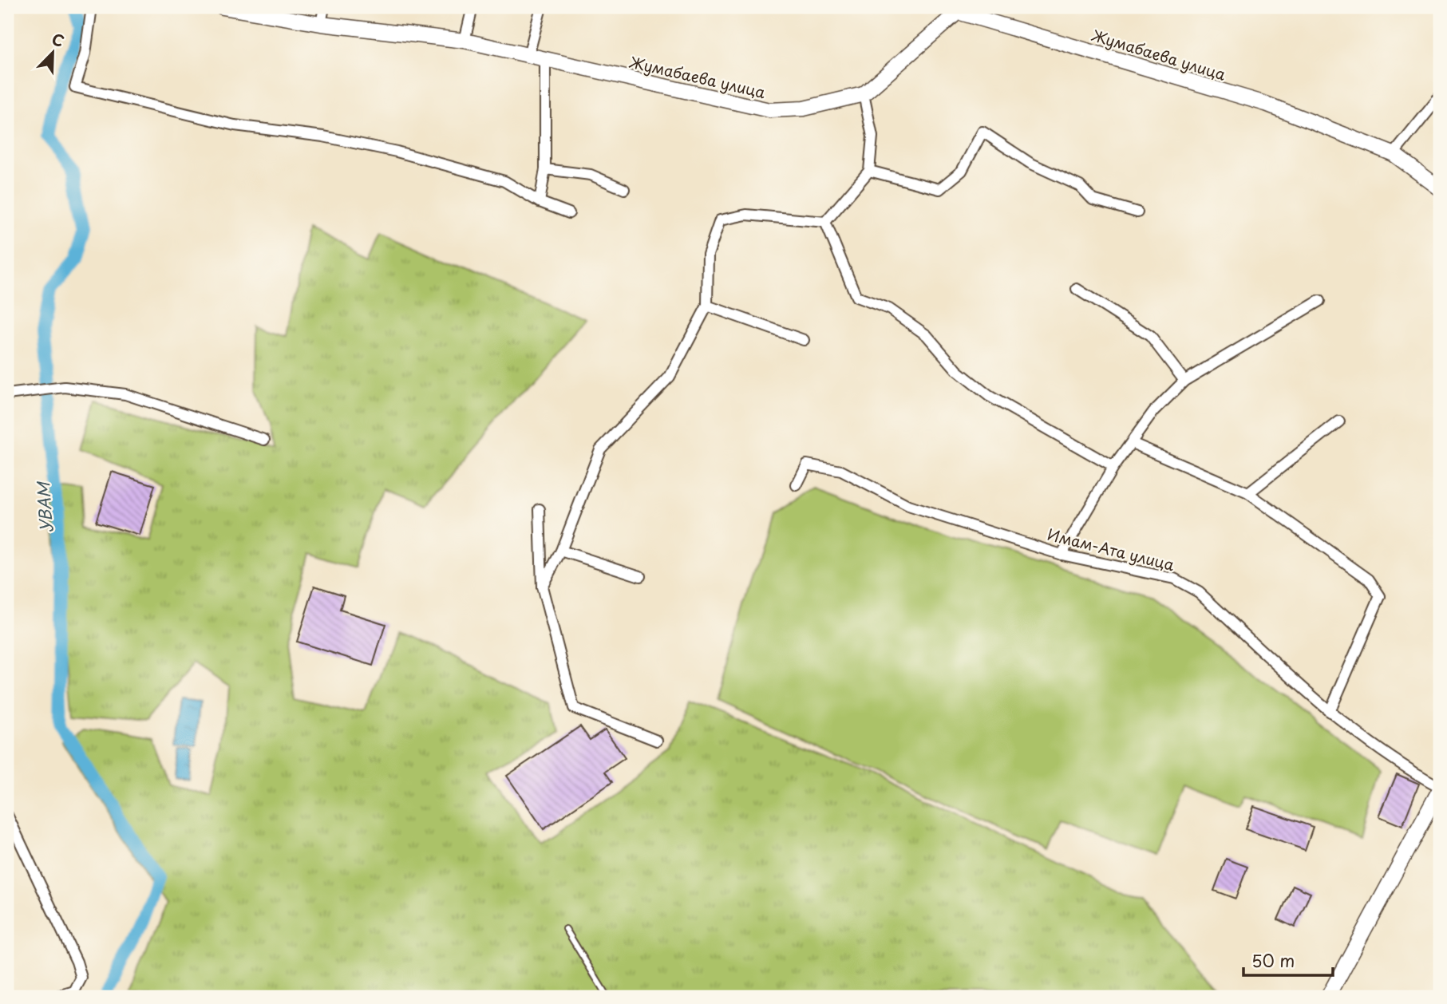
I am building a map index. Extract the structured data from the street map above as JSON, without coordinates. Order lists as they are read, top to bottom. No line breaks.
{"streets":{"street":["Жумабаева улица","Имам-Ата улица"]},"water":["УВАМ"],"scale_bar":"50 m","north":"top right"}
